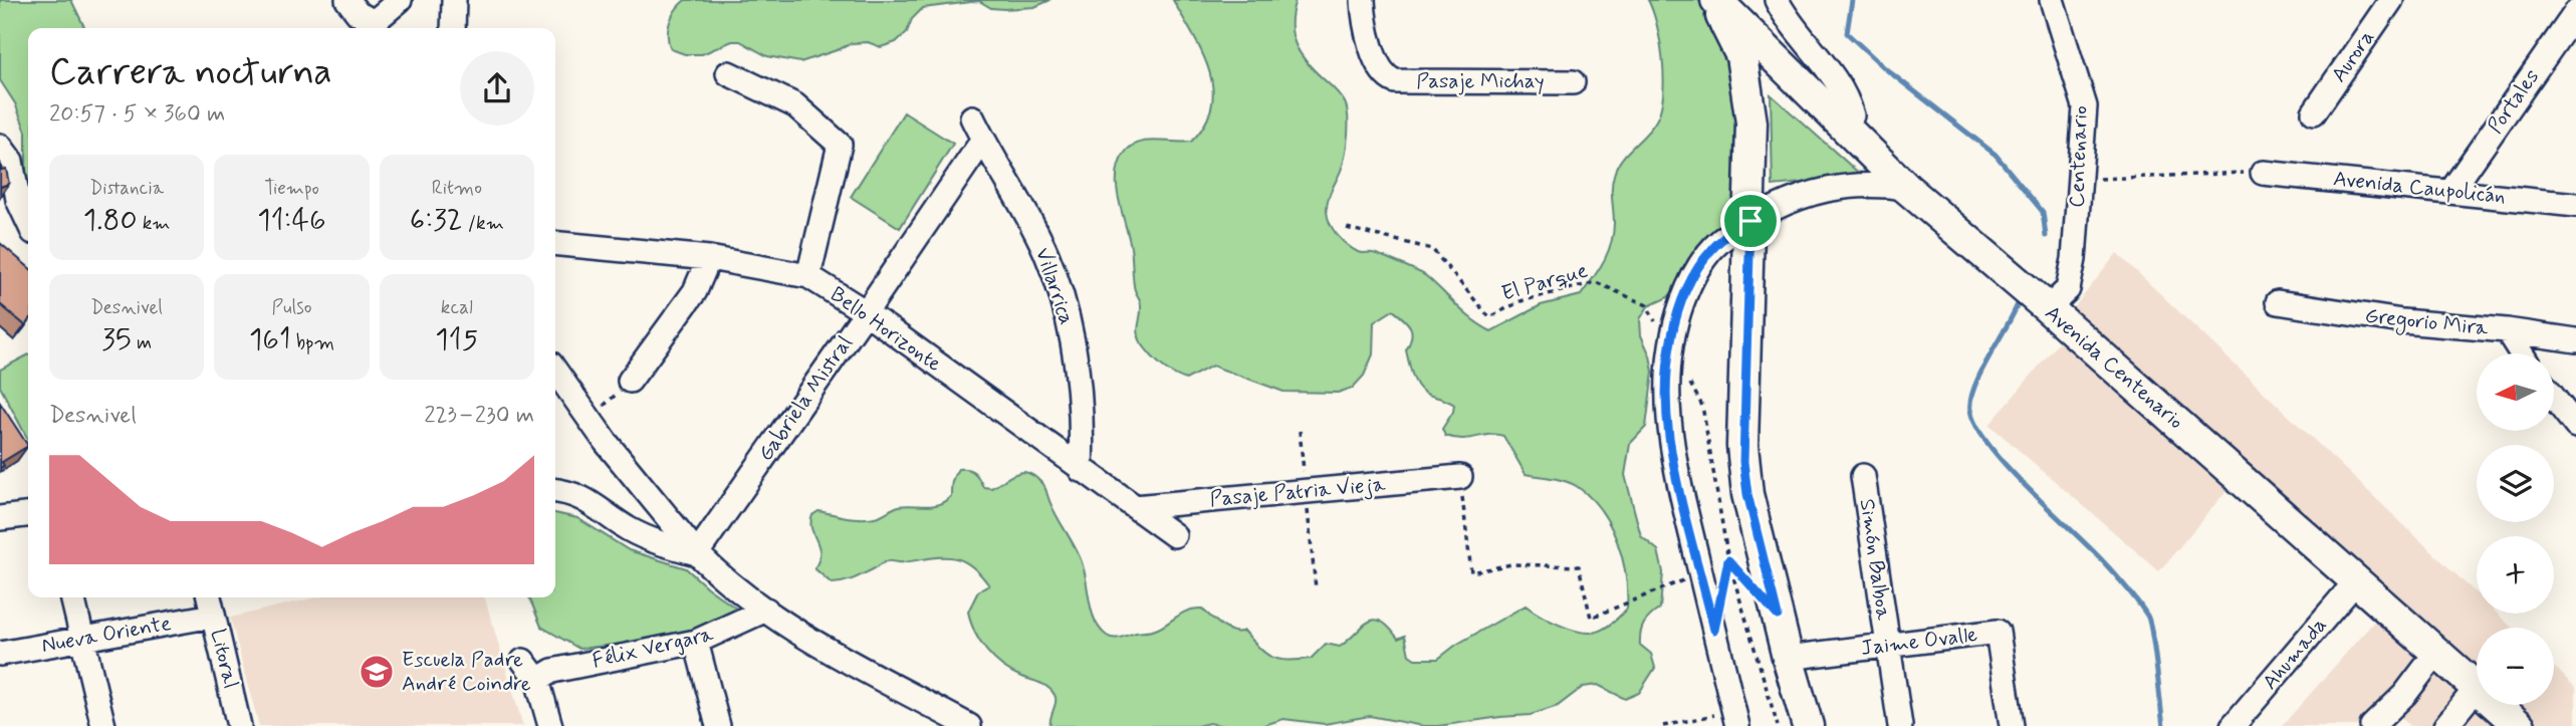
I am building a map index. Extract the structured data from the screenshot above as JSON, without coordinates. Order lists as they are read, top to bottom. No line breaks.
{"streets":{"main road":["Avenida Centenario"],"street":["Aurora","Pasaje Michay","Portales","Centenario","Avenida Caupolicán","Villarrica","Gregorio Mira","Bello Horizonte","Gabriela Mistral","Pasaje Patria Vieja","Simón Balboa","Nueva Oriente","Jaime Ovalle","Félix Vergara","Ahumada","Litoral"],"path":["El Parque"]},"crossings":[["Portales","Avenida Caupolicán"],["Centenario","Avenida Centenario"],["Villarrica","Bello Horizonte"],["Villarrica","Gabriela Mistral"],["Bello Horizonte","Gabriela Mistral"],["Bello Horizonte","Pasaje Patria Vieja"],["Avenida Centenario","Ahumada"],["Simón Balboa","Jaime Ovalle"],["Nueva Oriente","Litoral"]],"places":{"school or university":["Escuela Padre André Coindre"]},"north":"left","page":{"heading":["Carrera nocturna","20:57 · 5 × 360 m"],"stats":[["Distancia","1.80 km"],["Tiempo","11:46"],["Ritmo","6:32 /km"],["Desnivel","35 m"],["Pulso","161 bpm"],["kcal","115"]],"map_buttons":["+","−"],"chart":["Desnivel","223–230 m"]}}
